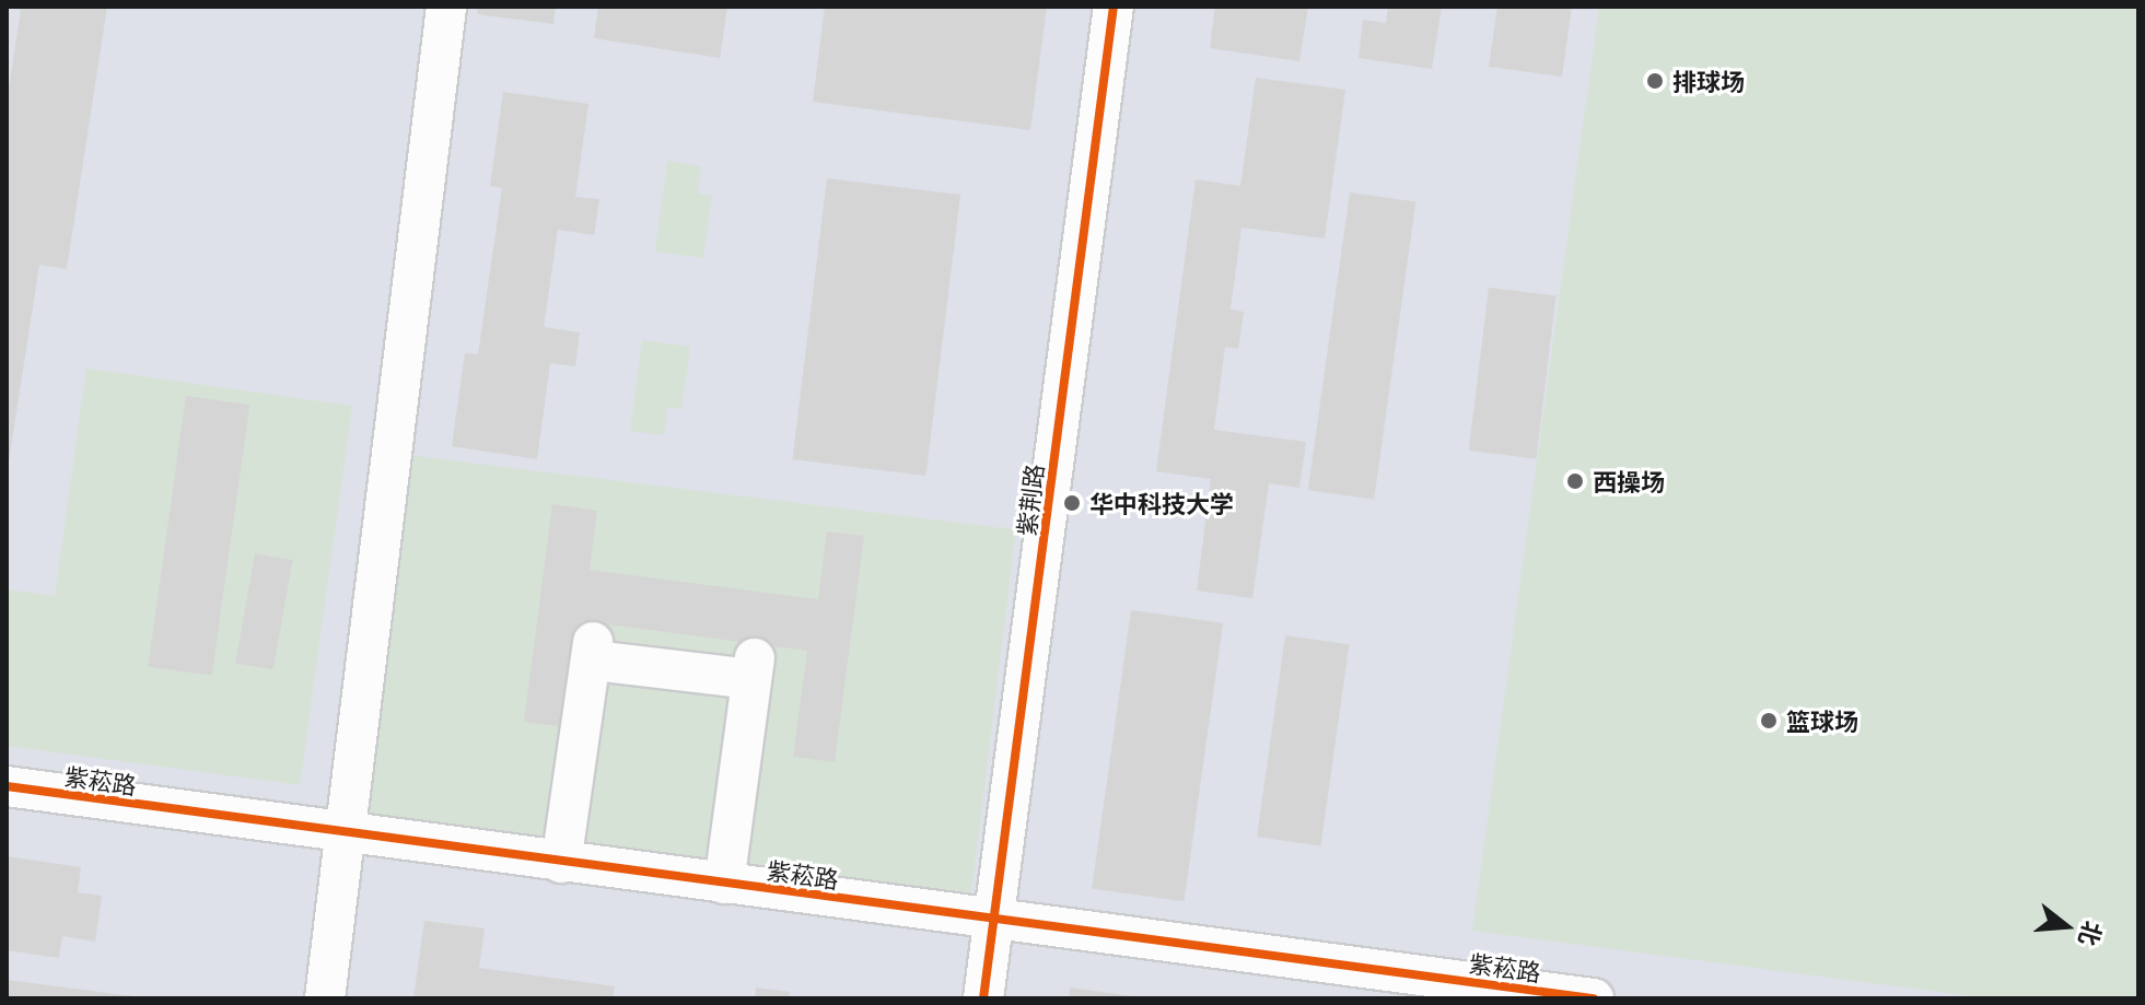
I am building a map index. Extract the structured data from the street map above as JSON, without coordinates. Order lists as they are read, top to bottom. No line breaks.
{"streets":{"street":["紫荆路","紫菘路"]},"crossings":[["紫荆路","紫菘路"]],"places":["排球场","西操场","华中科技大学","篮球场"],"north":"right"}
